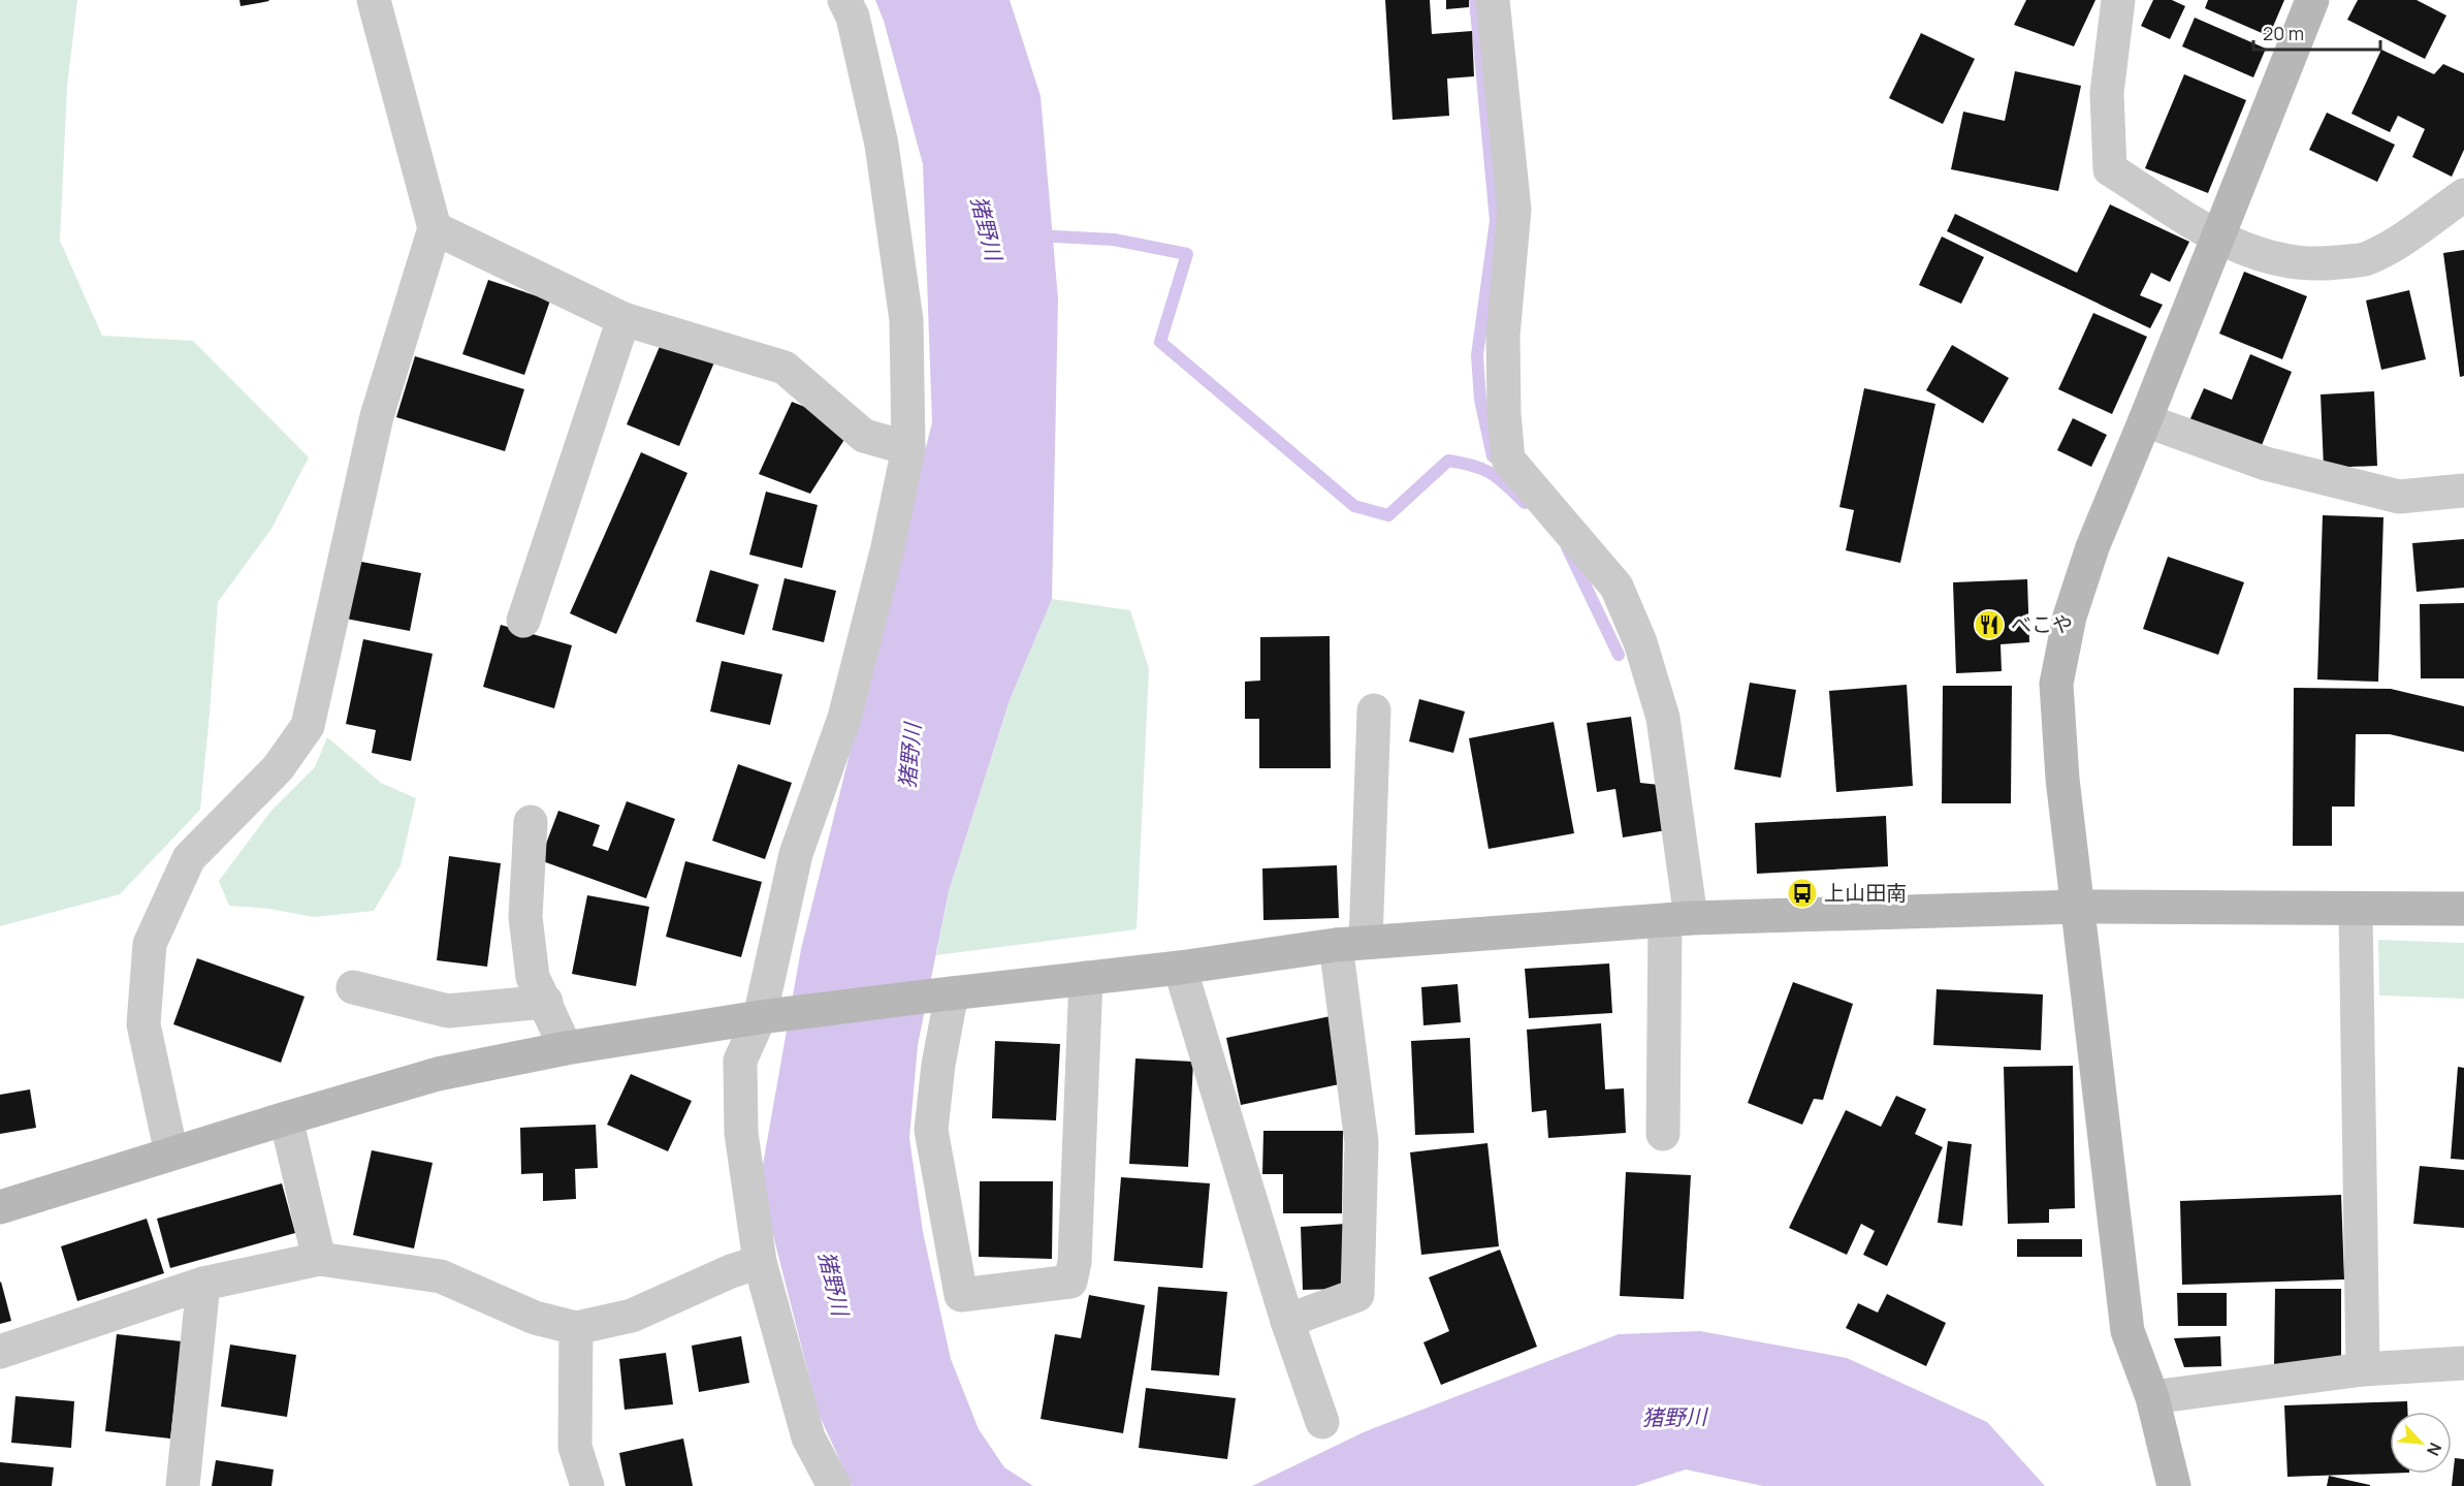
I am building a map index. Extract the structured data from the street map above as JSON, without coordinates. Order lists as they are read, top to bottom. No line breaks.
{"water":["猪野川"],"places":{"restaurant":["べこや"],"bus stop":["上山田南"]},"scale_bar":"20 m","north":"bottom right"}
